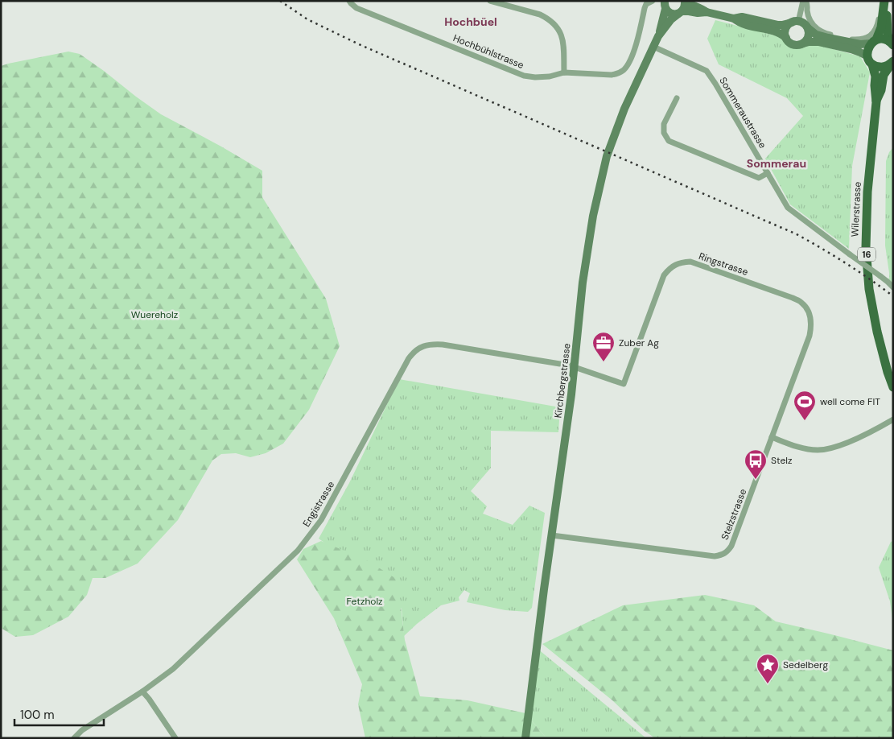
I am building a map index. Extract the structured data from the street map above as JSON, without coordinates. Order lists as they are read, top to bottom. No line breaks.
{"streets":{"main road":["Wilerstrasse","16","Kirchbergstrasse"],"street":["Hochbühlstrasse","Sommeraustrasse","Ringstrasse","Engistrasse","Stelzstrasse"]},"crossings":[["Sommeraustrasse","Kirchbergstrasse"],["Ringstrasse","Kirchbergstrasse"],["Ringstrasse","Engistrasse"],["Ringstrasse","Stelzstrasse"],["Kirchbergstrasse","Engistrasse"],["Kirchbergstrasse","Stelzstrasse"]],"districts":["Hochbüel","Sommerau"],"parks":["Wuereholz","Fetzholz"],"places":{"office":["Zuber Ag"],"sports":["well come FIT"],"bus stop":["Stelz"],"place":["Sedelberg"]},"scale_bar":"100 m"}
